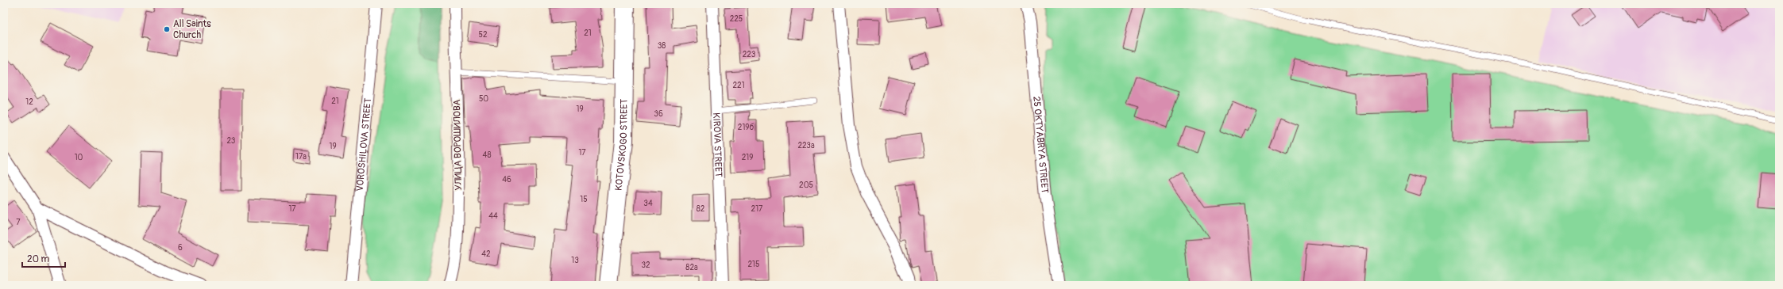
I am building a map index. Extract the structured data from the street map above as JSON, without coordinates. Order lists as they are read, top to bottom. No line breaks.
{"streets":{"highway":["KOTOVSKOGO STREET"],"street":["VOROSHILOVA STREET","KIROVA STREET","УЛИЦА ВОРОШИЛОВА","25 OKTYABRYA STREET"]},"places":["All Saints Church"],"house_numbers":["225","21","52","38","223","221","50","21","12","19","36","219б","23","223а","19","17","48","17а","10","219","46","205","15","34","17","82","217","44","7","6","42","13","215","32","82а"],"scale_bar":"20 m"}
